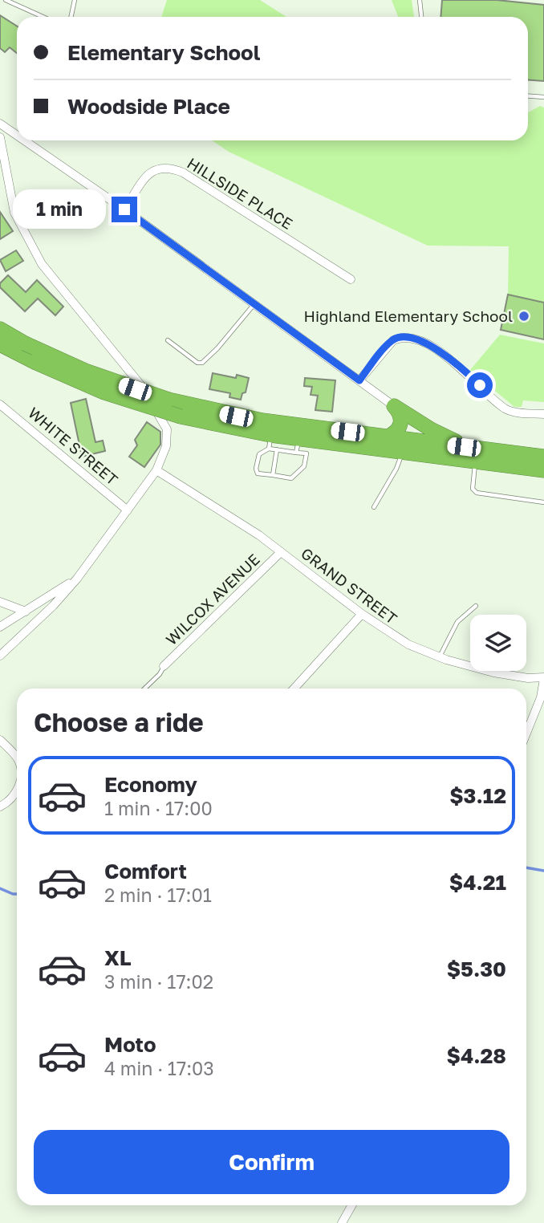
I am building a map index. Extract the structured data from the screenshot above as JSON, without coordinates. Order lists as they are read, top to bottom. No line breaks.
{"streets":{"street":["HILLSIDE PLACE","WHITE STREET","GRAND STREET","WILCOX AVENUE"]},"crossings":[["GRAND STREET","WILCOX AVENUE"]],"places":["Highland Elementary School"],"page":{"banner":["Elementary School","Woodside Place"],"bubble":"1 min","heading":"Choose a ride","list":[{"name":"Economy","note":"1 min · 17:00","value":"$3.12"},{"name":"Comfort","note":"2 min · 17:01","value":"$4.21"},{"name":"XL","note":"3 min · 17:02","value":"$5.30"},{"name":"Moto","note":"4 min · 17:03","value":"$4.28"}],"buttons":"Confirm"}}
